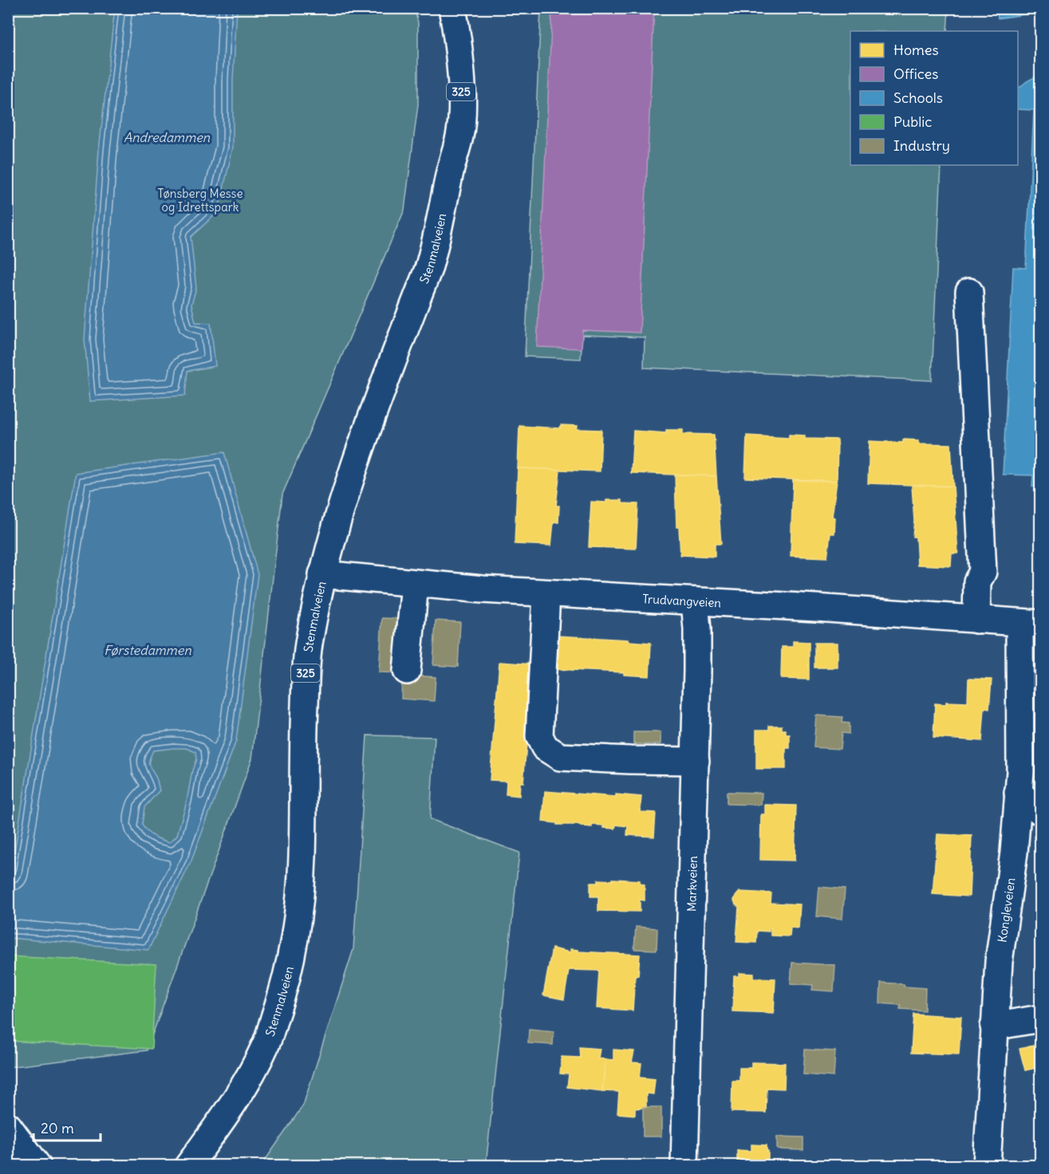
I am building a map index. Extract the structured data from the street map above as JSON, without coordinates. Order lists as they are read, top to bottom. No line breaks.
{"streets":{"main road":["325","Stenmalveien","Trudvangveien","Markveien","Kongleveien"]},"crossings":[["Stenmalveien","Trudvangveien"],["Trudvangveien","Markveien"],["Trudvangveien","Kongleveien"]],"water":["Andredammen","Førstedammen"],"parks":["Tønsberg Messe og Idrettspark"],"legend":["Homes","Offices","Schools","Public","Industry"],"scale_bar":"20 m"}
